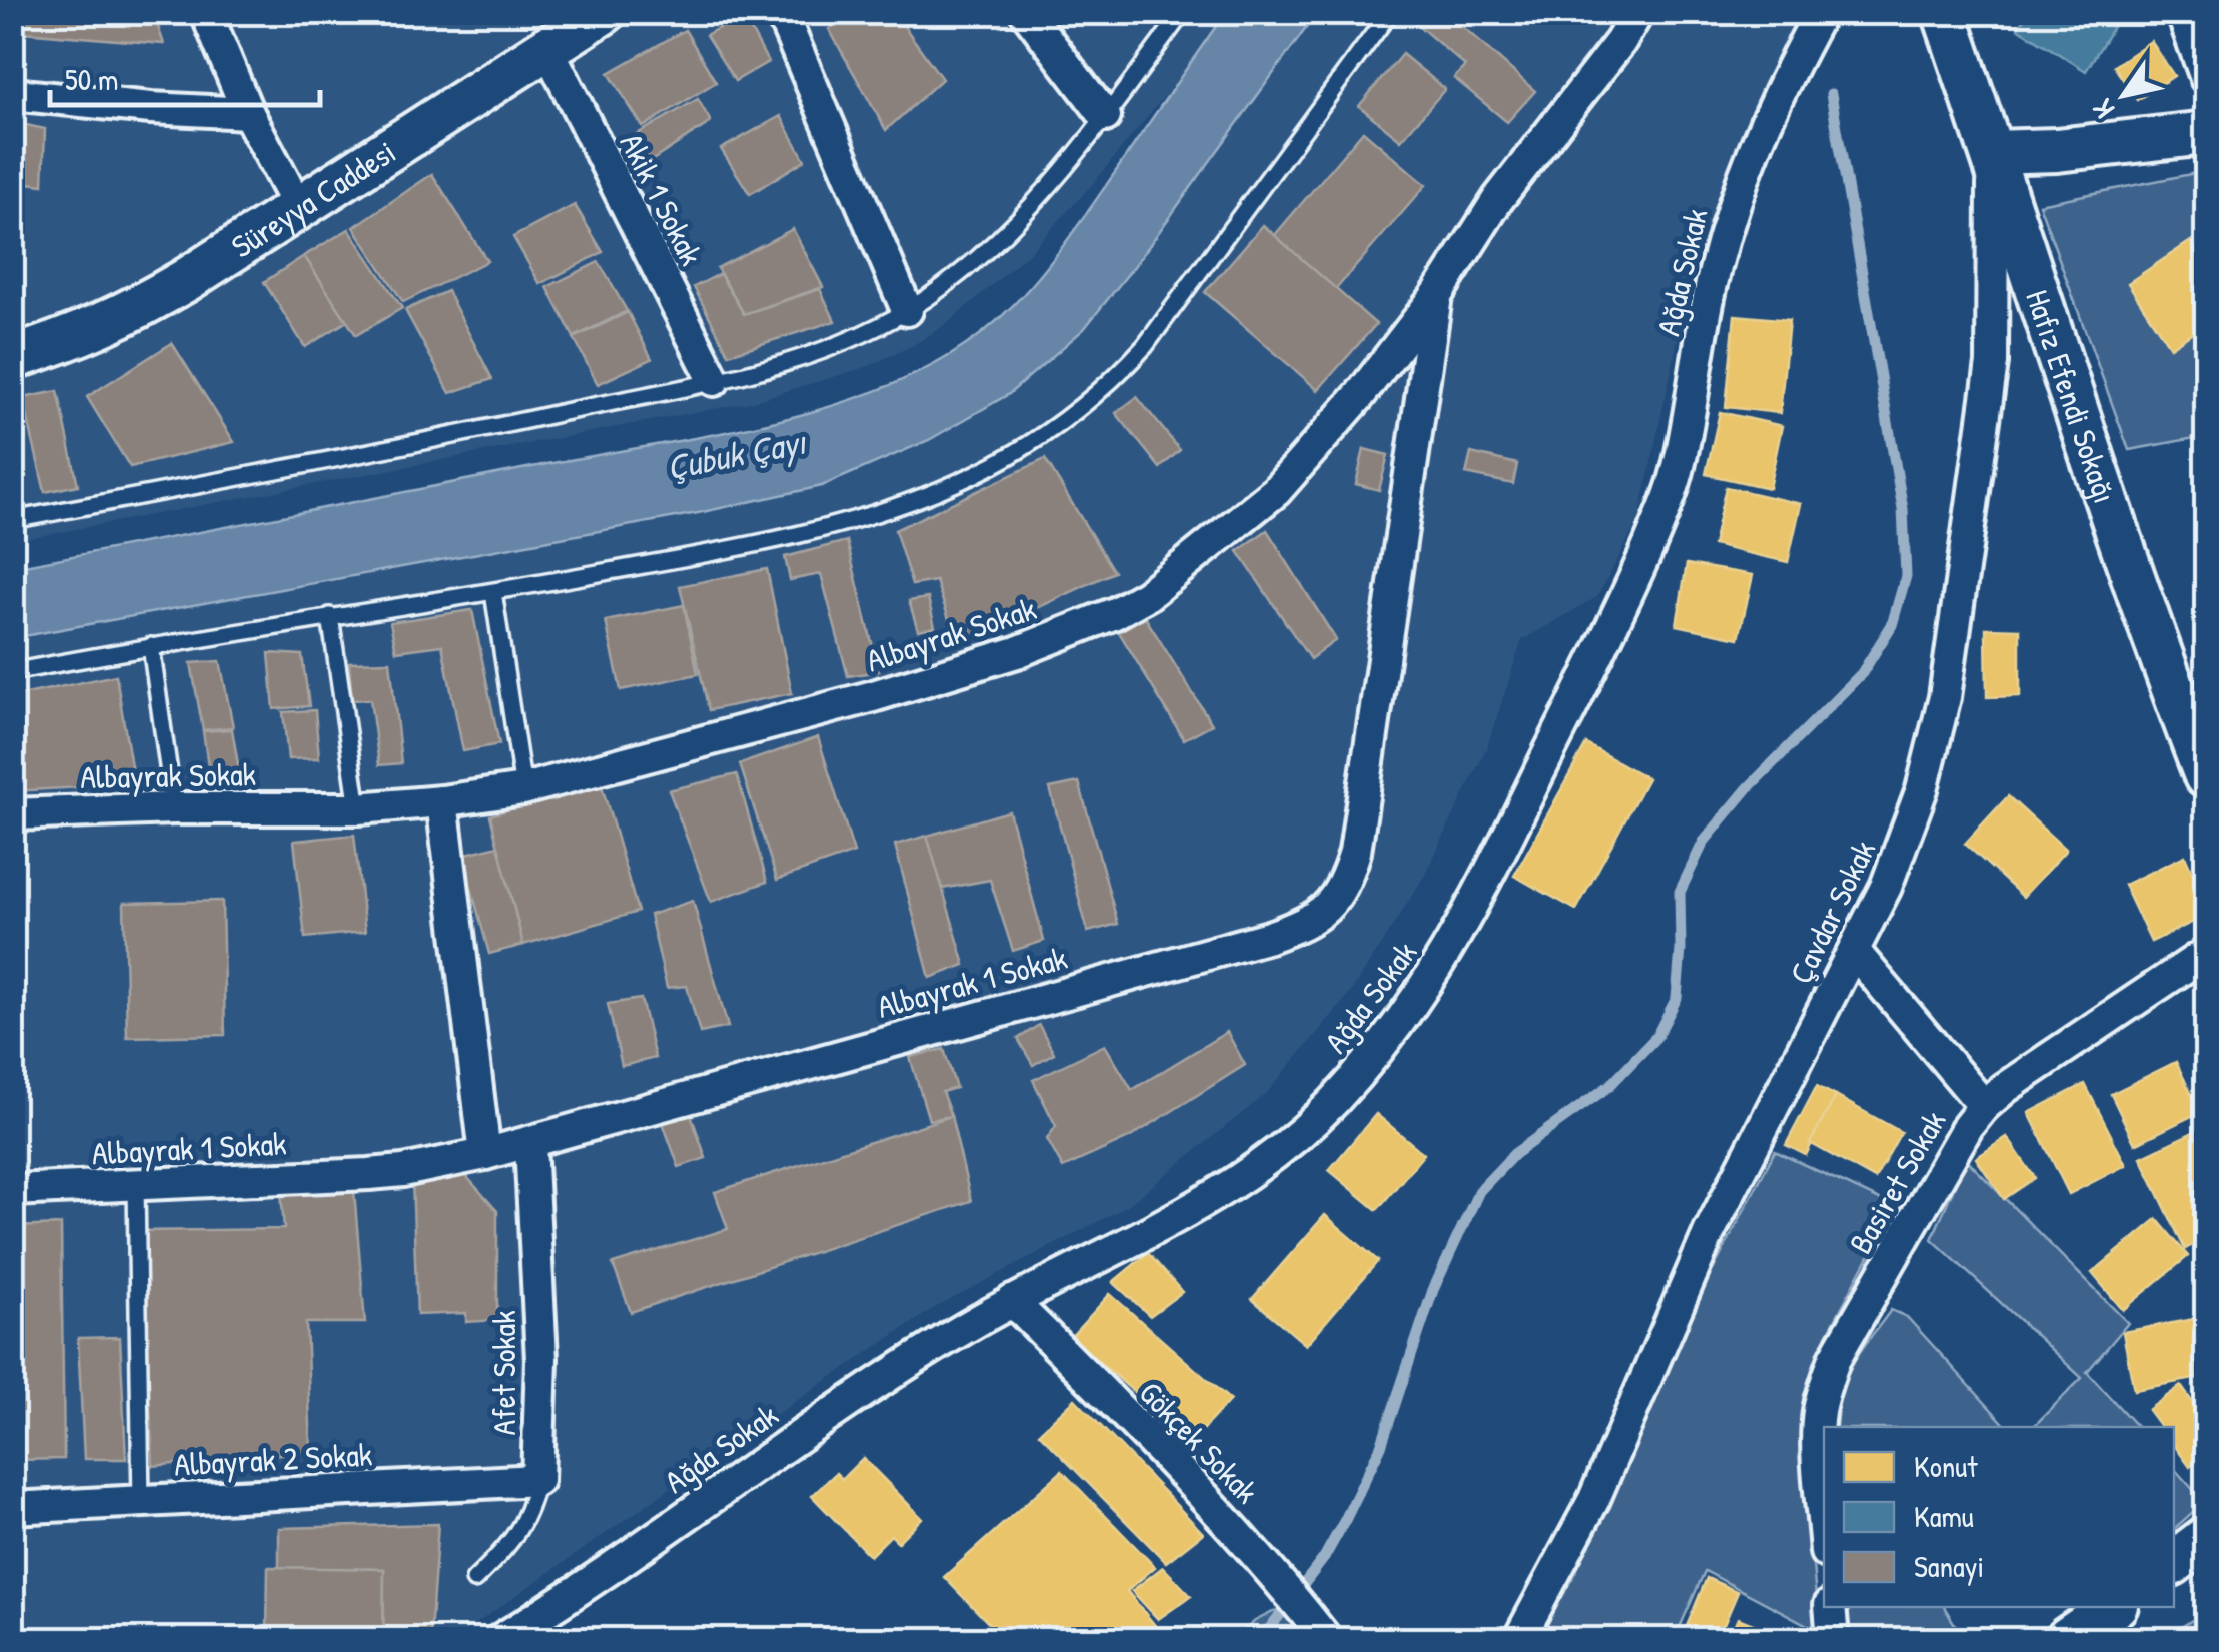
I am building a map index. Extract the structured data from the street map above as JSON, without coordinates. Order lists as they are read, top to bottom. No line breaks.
{"streets":{"street":["Süreyya Caddesi","Akik 1 Sokak","Ağda Sokak","Hafız Efendi Sokağı","Albayrak Sokak","Çavdar Sokak","Albayrak 1 Sokak","Basiret Sokak","Afet Sokak","Gökçek Sokak","Albayrak 2 Sokak"]},"crossings":[["Süreyya Caddesi","Akik 1 Sokak"],["Ağda Sokak","Gökçek Sokak"],["Hafız Efendi Sokağı","Çavdar Sokak"],["Albayrak Sokak","Albayrak 1 Sokak"],["Albayrak 1 Sokak","Afet Sokak"],["Afet Sokak","Albayrak 2 Sokak"]],"water":["Çubuk Çayı"],"legend":["Konut","Kamu","Sanayi"],"scale_bar":"50 m","north":"bottom left"}
